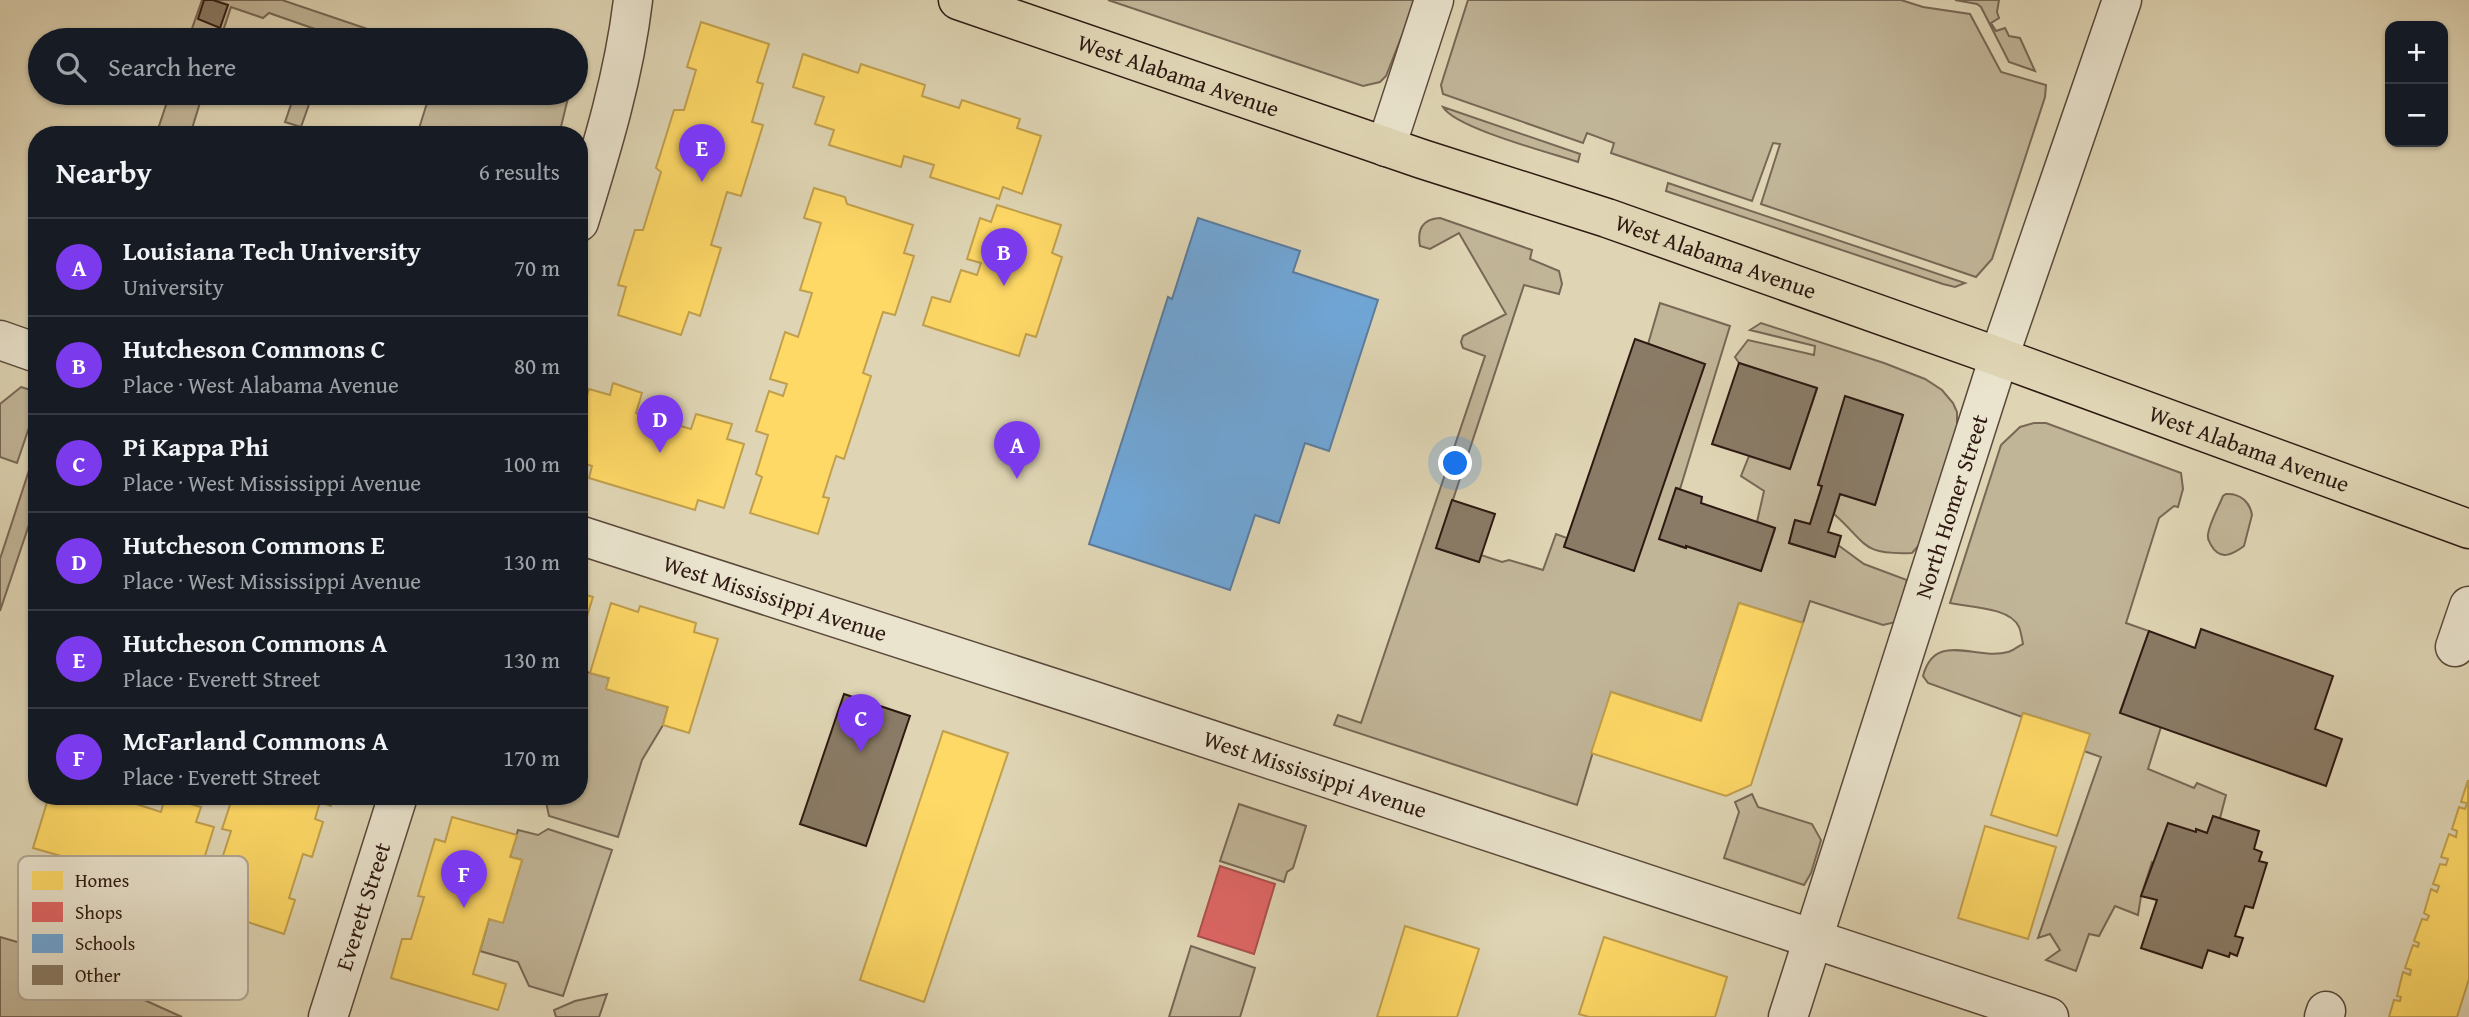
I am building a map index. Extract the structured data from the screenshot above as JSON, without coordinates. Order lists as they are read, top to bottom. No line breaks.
{"streets":{"main road":["West Alabama Avenue"],"street":["North Homer Street","West Mississippi Avenue","Everett Street"]},"crossings":[["West Alabama Avenue","North Homer Street"],["North Homer Street","West Mississippi Avenue"]],"legend":["Homes","Shops","Schools","Other"],"page":{"map_buttons":["+","−"],"search":"Search here","pins":["E","B","D","A","C","F"],"heading":["Nearby","6 results"],"list":[{"mark":"A","name":"Louisiana Tech University","note":"University","value":"70 m"},{"mark":"B","name":"Hutcheson Commons C","note":"Place · West Alabama Avenue","value":"80 m"},{"mark":"C","name":"Pi Kappa Phi","note":"Place · West Mississippi Avenue","value":"100 m"},{"mark":"D","name":"Hutcheson Commons E","note":"Place · West Mississippi Avenue","value":"130 m"},{"mark":"E","name":"Hutcheson Commons A","note":"Place · Everett Street","value":"130 m"},{"mark":"F","name":"McFarland Commons A","note":"Place · Everett Street","value":"170 m"}]}}
